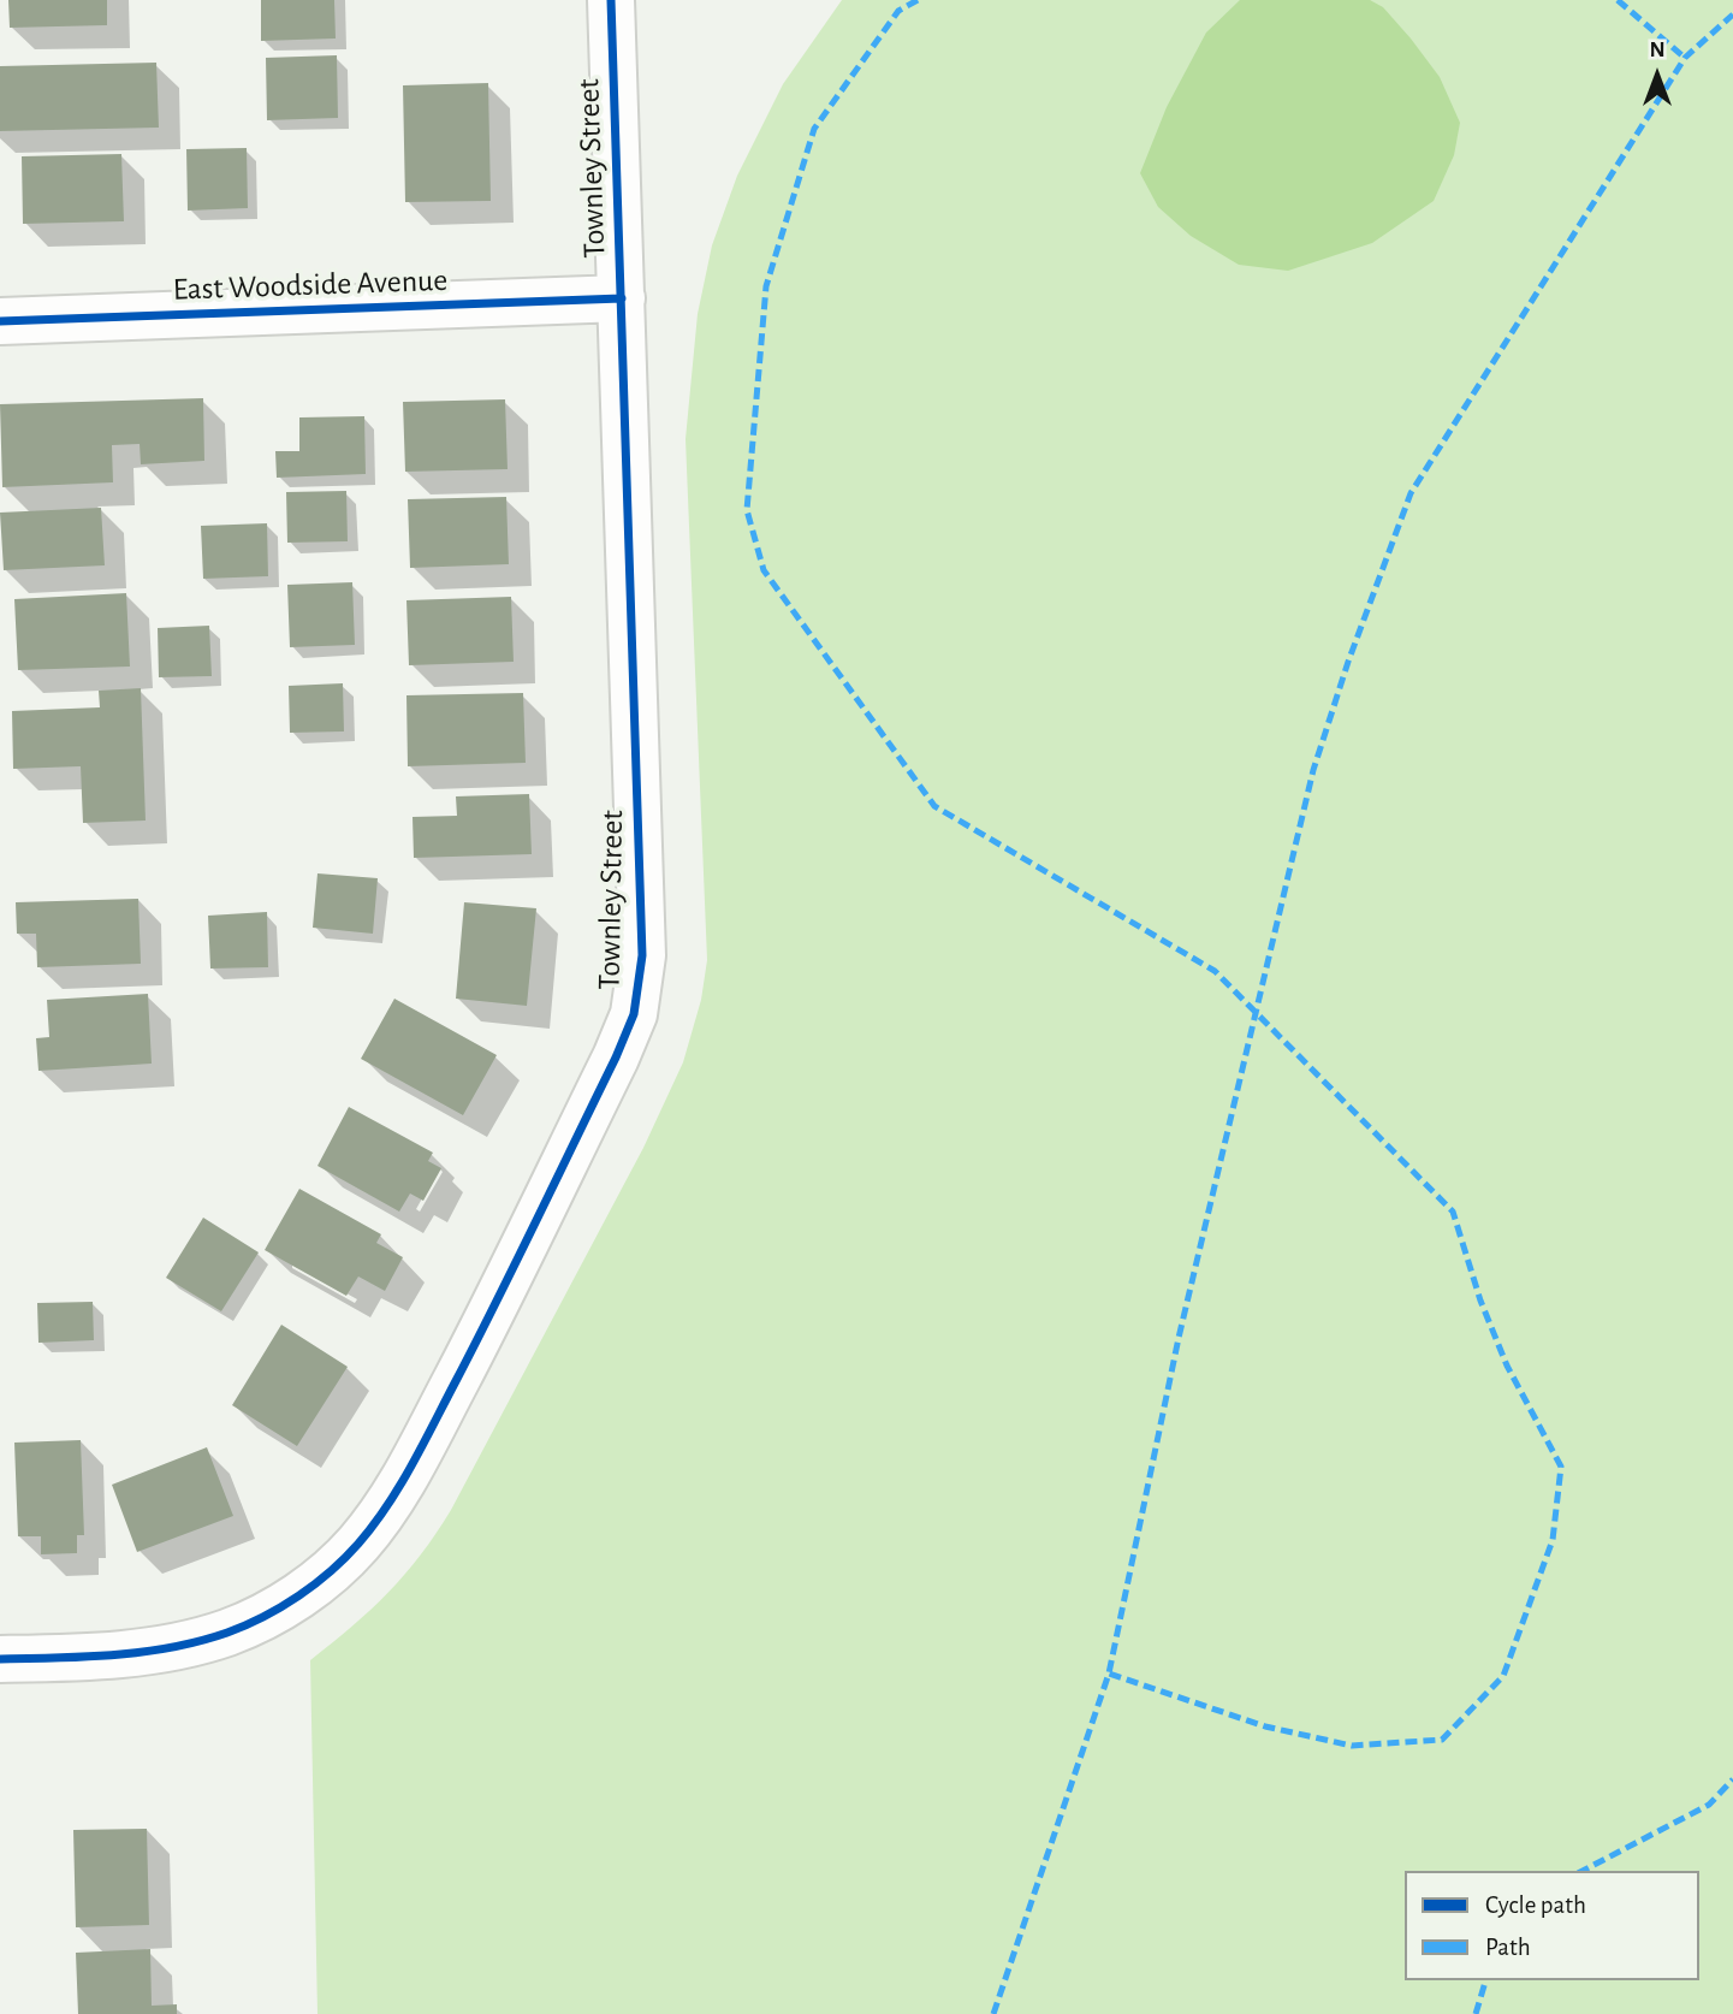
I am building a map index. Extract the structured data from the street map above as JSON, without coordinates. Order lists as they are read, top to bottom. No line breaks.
{"streets":{"street":["Townley Street","East Woodside Avenue"]},"crossings":[["Townley Street","East Woodside Avenue"]],"legend":["Cycle path","Path"],"north":"top"}
